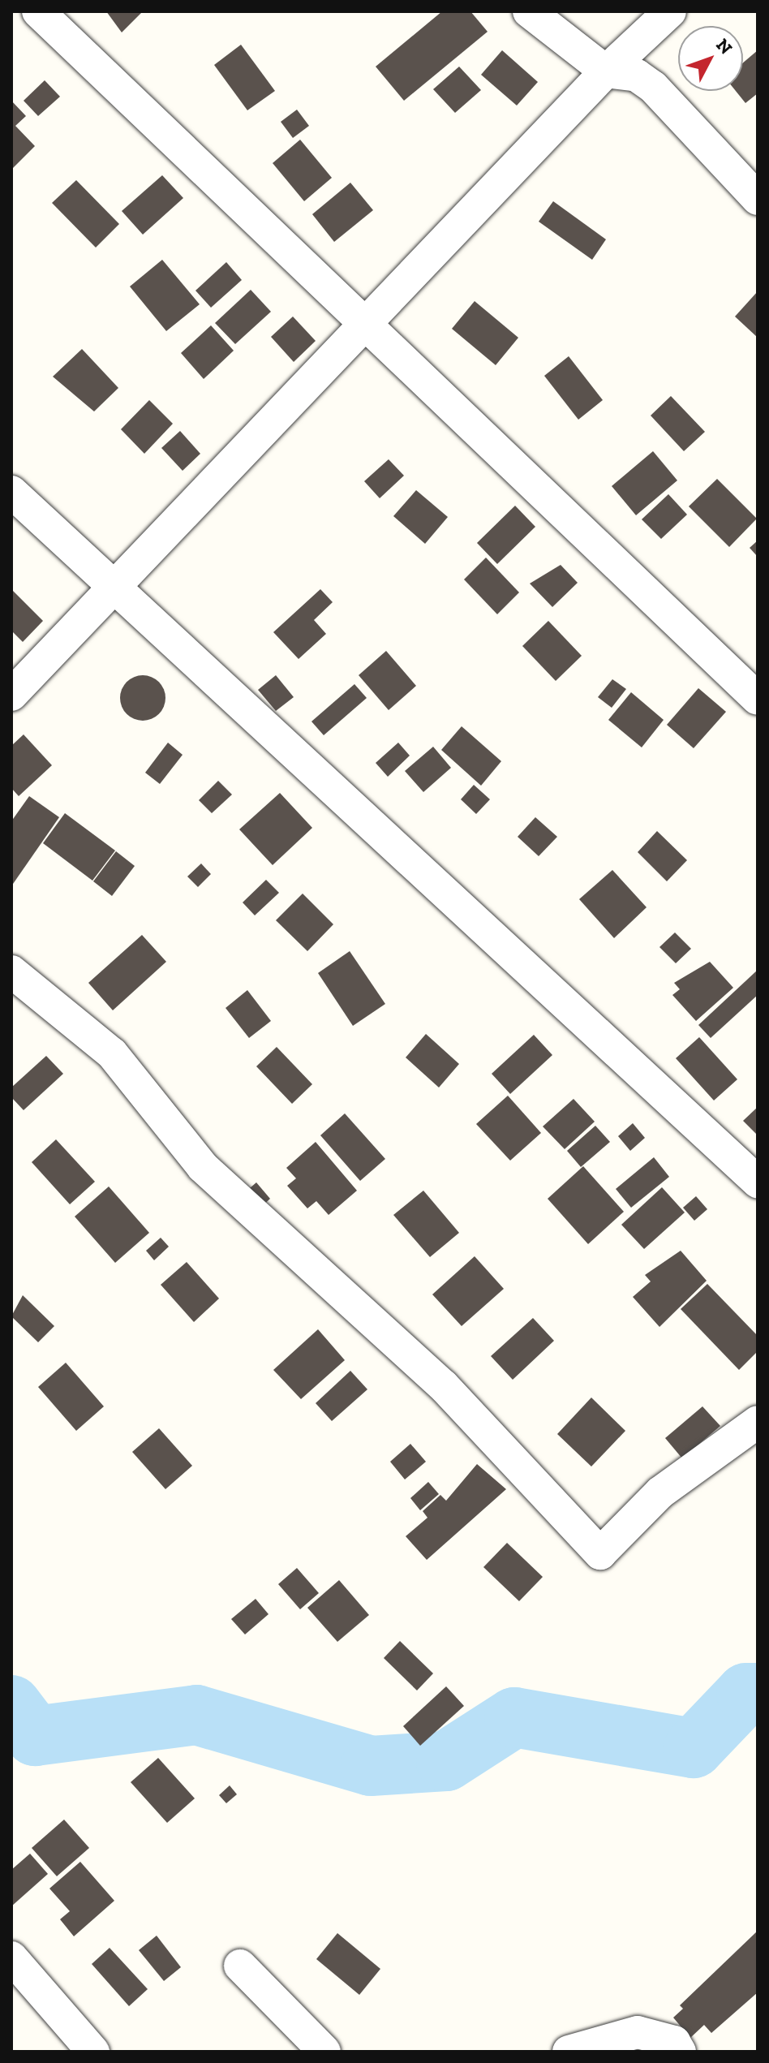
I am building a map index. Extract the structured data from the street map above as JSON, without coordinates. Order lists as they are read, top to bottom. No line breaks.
{"north":"top right"}
